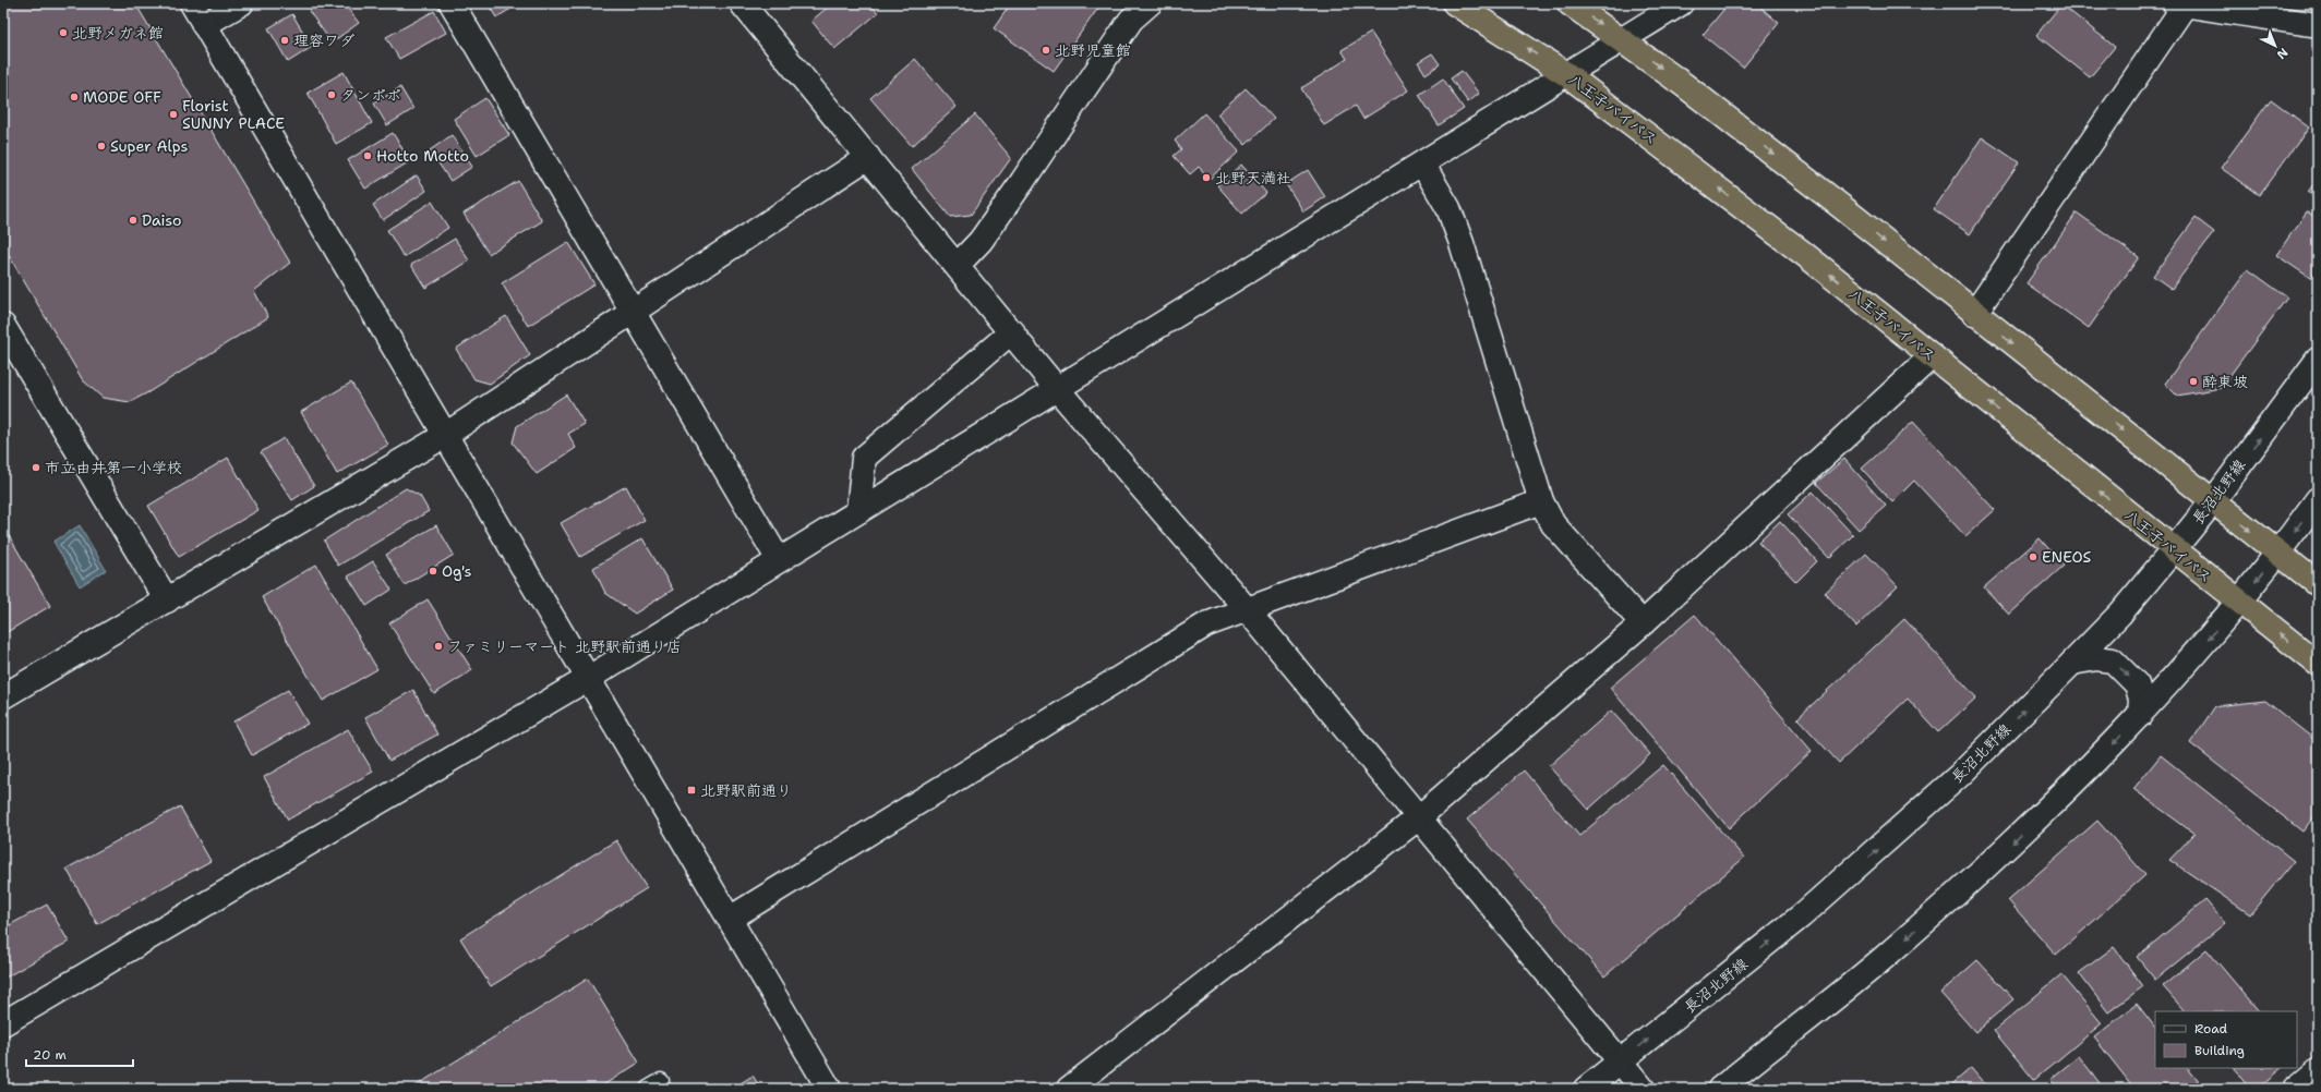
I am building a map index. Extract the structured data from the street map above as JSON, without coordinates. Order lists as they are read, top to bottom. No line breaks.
{"streets":{"highway":["八王子バイパス"],"street":["長沼北野線"]},"crossings":[["八王子バイパス","長沼北野線"]],"places":{"other":["北野メガネ館","理容ワダ","北野児童館","タンポポ","MODE OFF","Florist SUNNY PLACE","Super Alps","Hotto Motto","北野天満社","Daiso","酔東坡","市立由井第一小学校","ENEOS","Og's","ファミリーマート 北野駅前通り店"],"transit":["北野駅前通り"]},"legend":["Road","Building"],"scale_bar":"20 m","north":"bottom right"}
